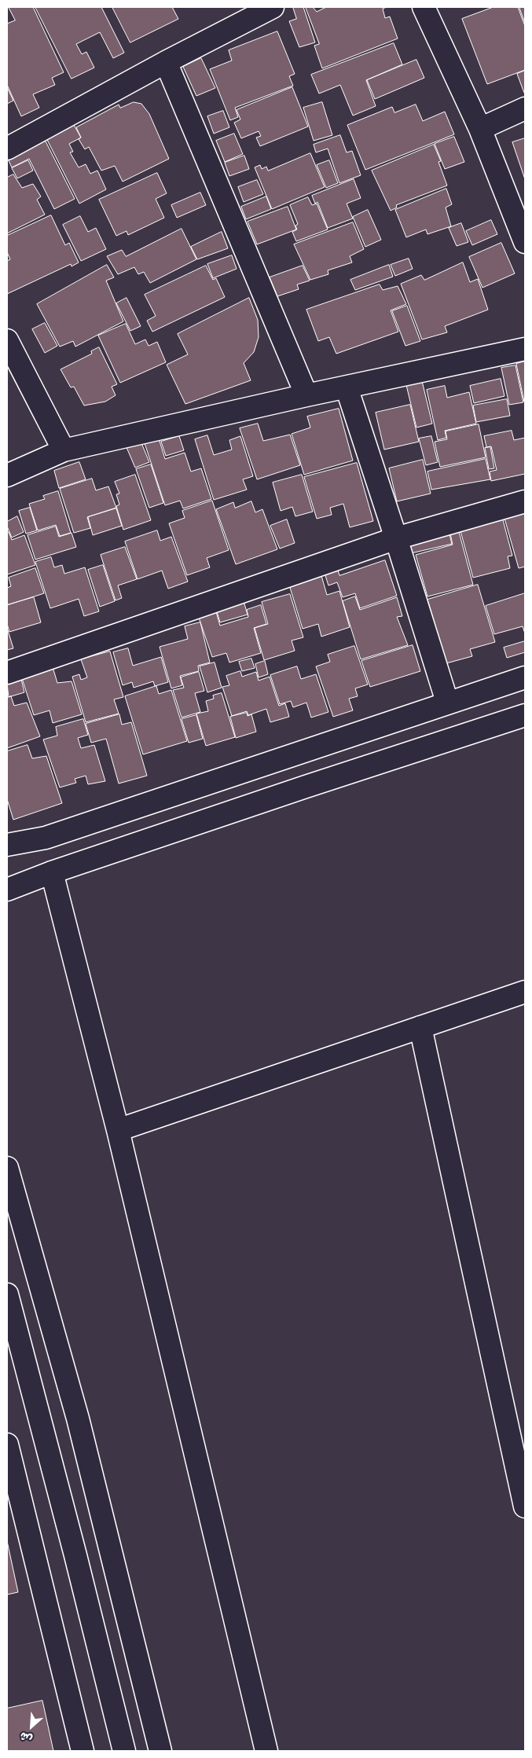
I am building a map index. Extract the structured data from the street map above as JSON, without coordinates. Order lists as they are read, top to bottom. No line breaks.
{"north":"bottom left"}
